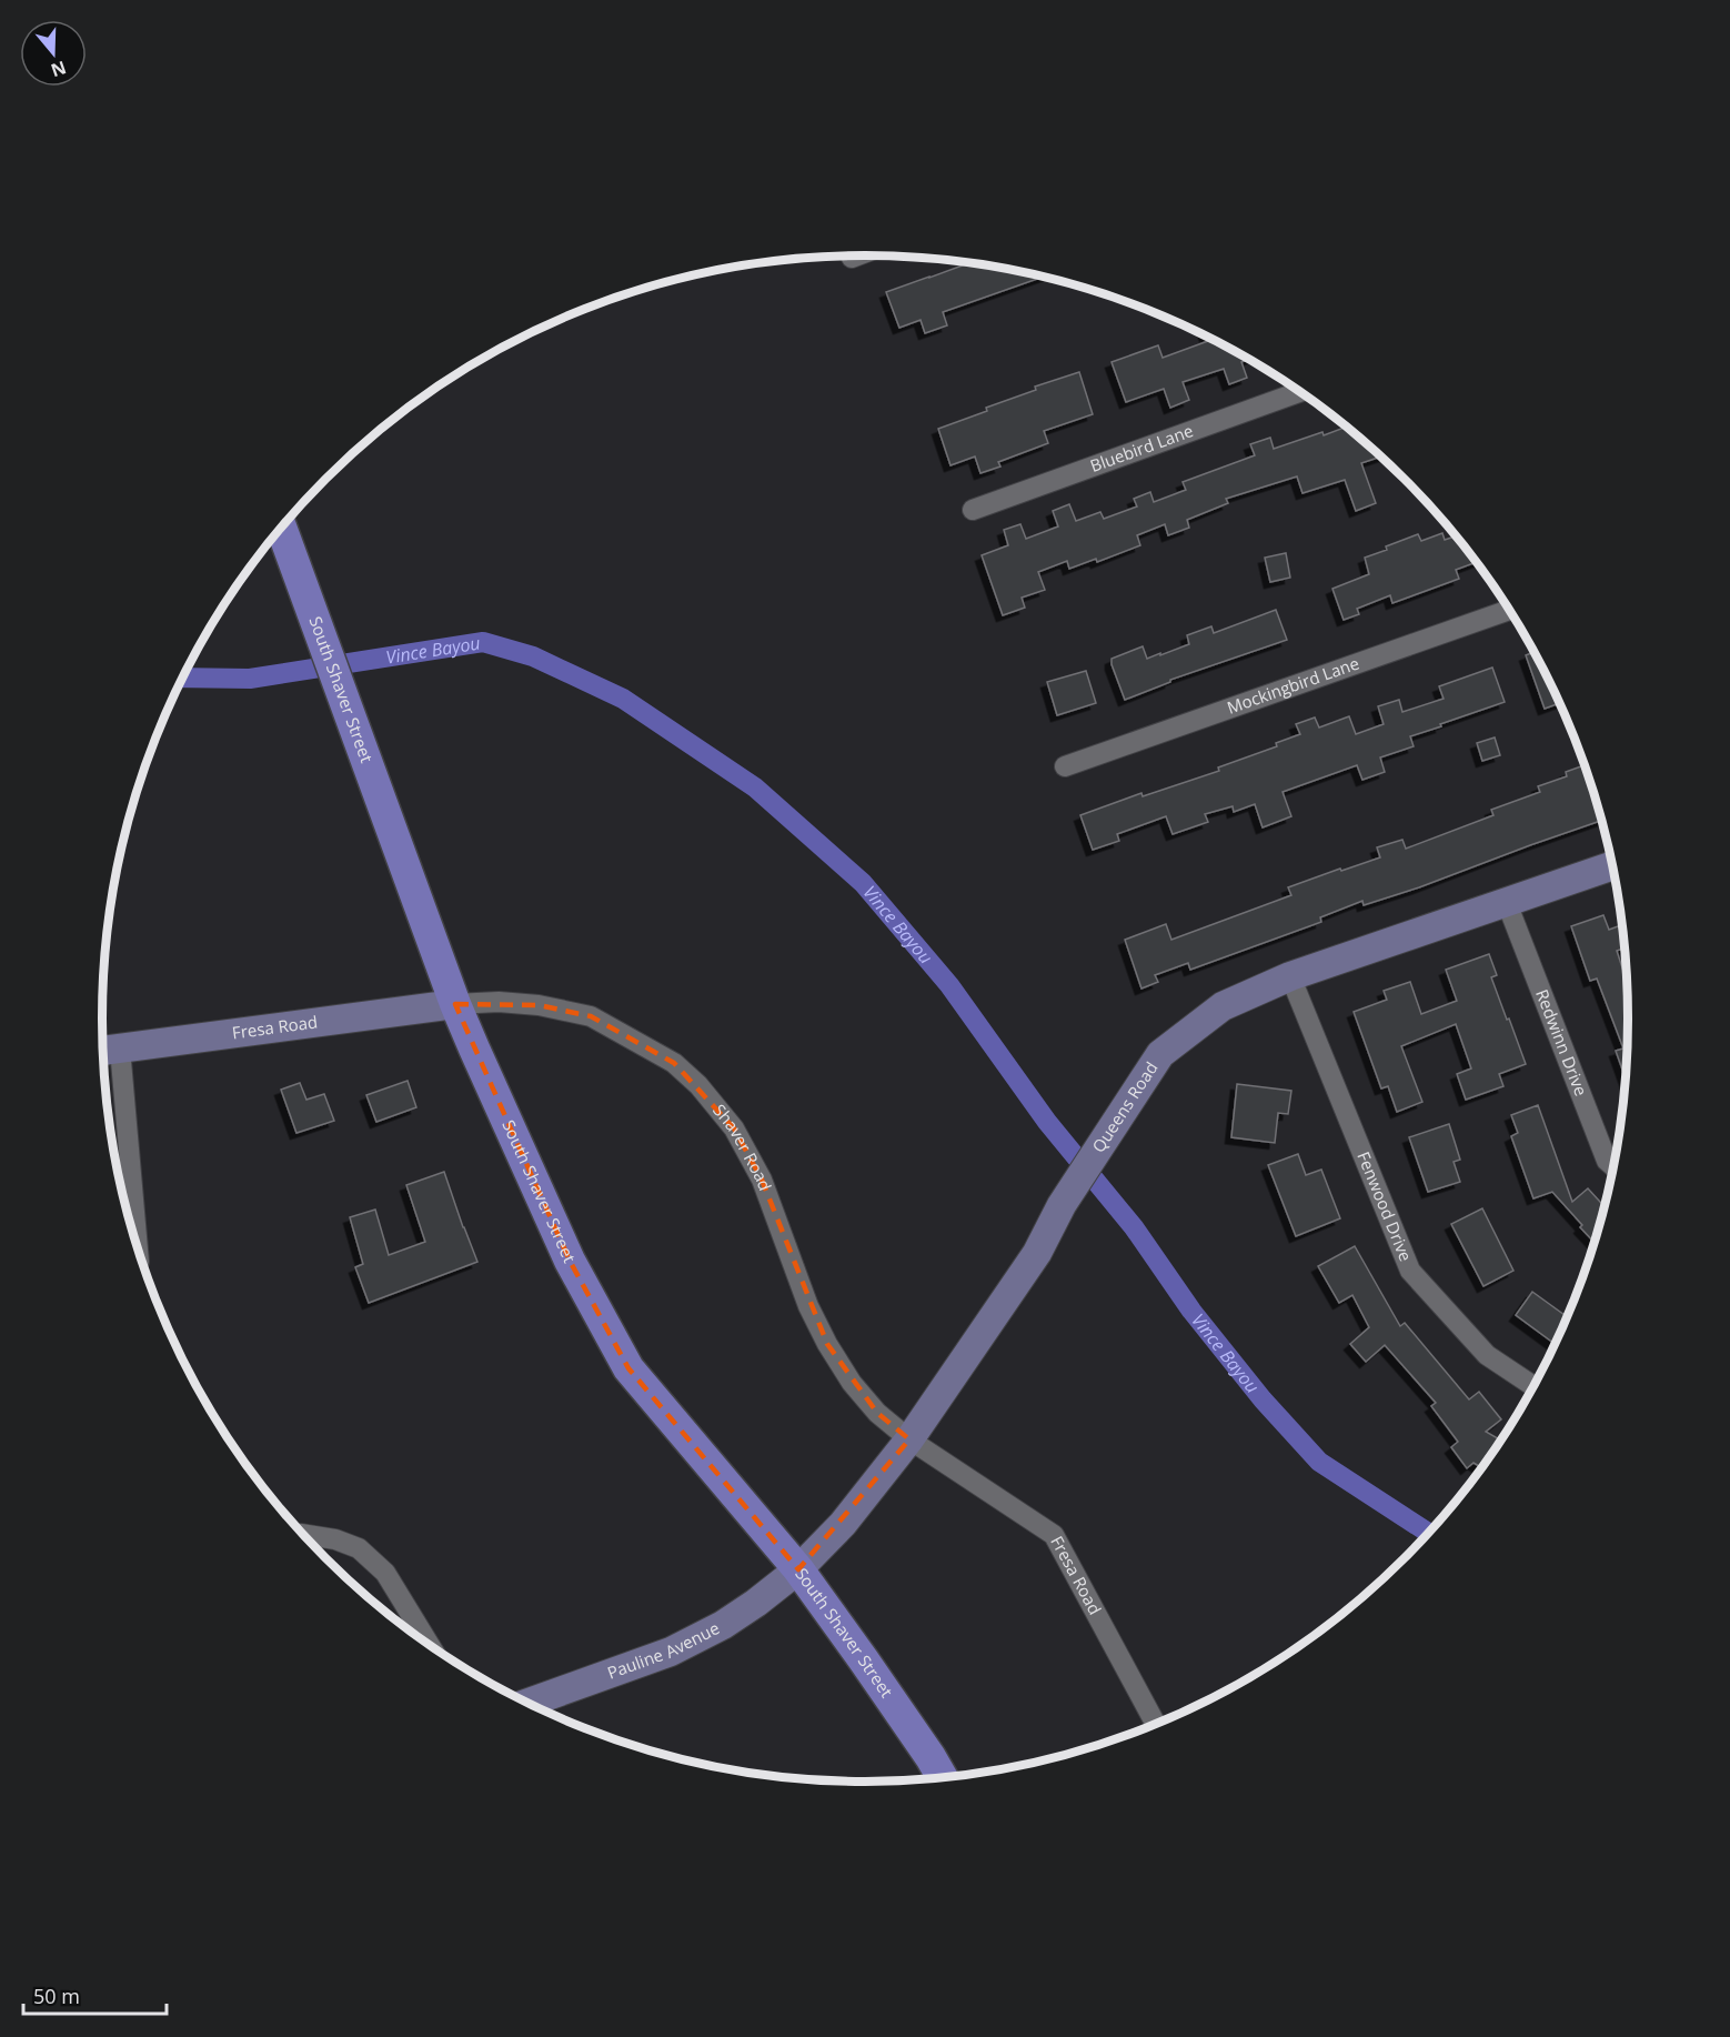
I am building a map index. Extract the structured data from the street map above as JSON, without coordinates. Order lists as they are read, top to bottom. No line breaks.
{"streets":{"main road":["South Shaver Street"],"street":["Bluebird Lane","Mockingbird Lane","Fresa Road","Redwinn Drive","Queens Road","Shaver Road","Fenwood Drive","Pauline Avenue"]},"crossings":[["South Shaver Street","Fresa Road"],["South Shaver Street","Queens Road"],["South Shaver Street","Shaver Road"],["South Shaver Street","Pauline Avenue"],["Fresa Road","Queens Road"],["Fresa Road","Shaver Road"],["Redwinn Drive","Queens Road"],["Queens Road","Shaver Road"],["Queens Road","Fenwood Drive"],["Queens Road","Pauline Avenue"]],"water":["Vince Bayou"],"scale_bar":"50 m","north":"bottom"}
